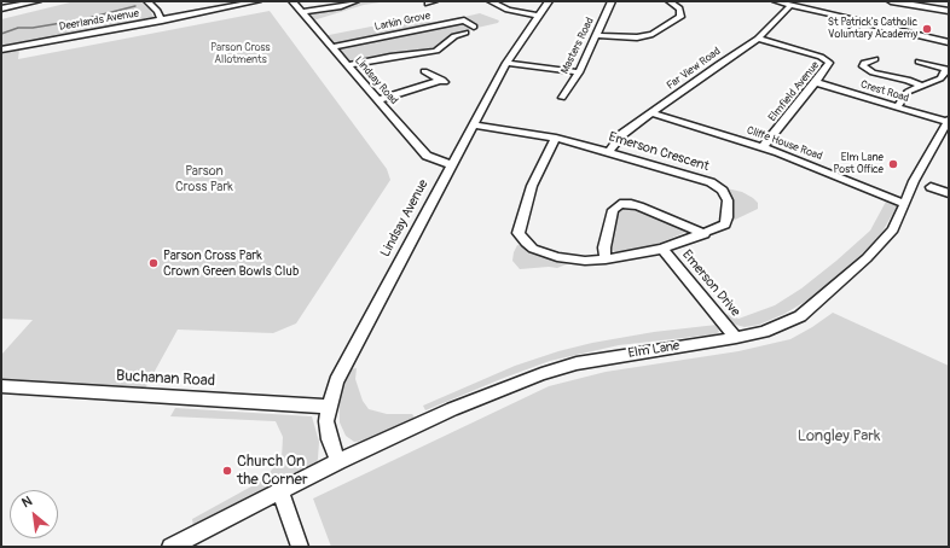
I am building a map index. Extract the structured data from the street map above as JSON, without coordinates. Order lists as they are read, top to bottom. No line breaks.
{"streets":{"street":["Deerlands Avenue","Larkin Grove","Masters Road","Far View Road","Lindsay Road","Elmfield Avenue","Crest Road","Cliffe House Road","Emerson Crescent","Lindsay Avenue","Emerson Drive","Elm Lane","Buchanan Road"]},"crossings":[["Larkin Grove","Lindsay Road"],["Far View Road","Elmfield Avenue"],["Far View Road","Cliffe House Road"],["Far View Road","Emerson Crescent"],["Lindsay Road","Lindsay Avenue"],["Elmfield Avenue","Crest Road"],["Elmfield Avenue","Cliffe House Road"],["Crest Road","Elm Lane"],["Cliffe House Road","Elm Lane"],["Emerson Crescent","Lindsay Avenue"],["Emerson Crescent","Emerson Drive"],["Lindsay Avenue","Elm Lane"],["Lindsay Avenue","Buchanan Road"],["Emerson Drive","Elm Lane"]],"parks":["Parson Cross Allotments","Parson Cross Park","Longley Park"],"places":["St Patrick's Catholic Voluntary Academy","Elm Lane Post Office","Parson Cross Park Crown Green Bowls Club","Church On the Corner"],"north":"top left"}
